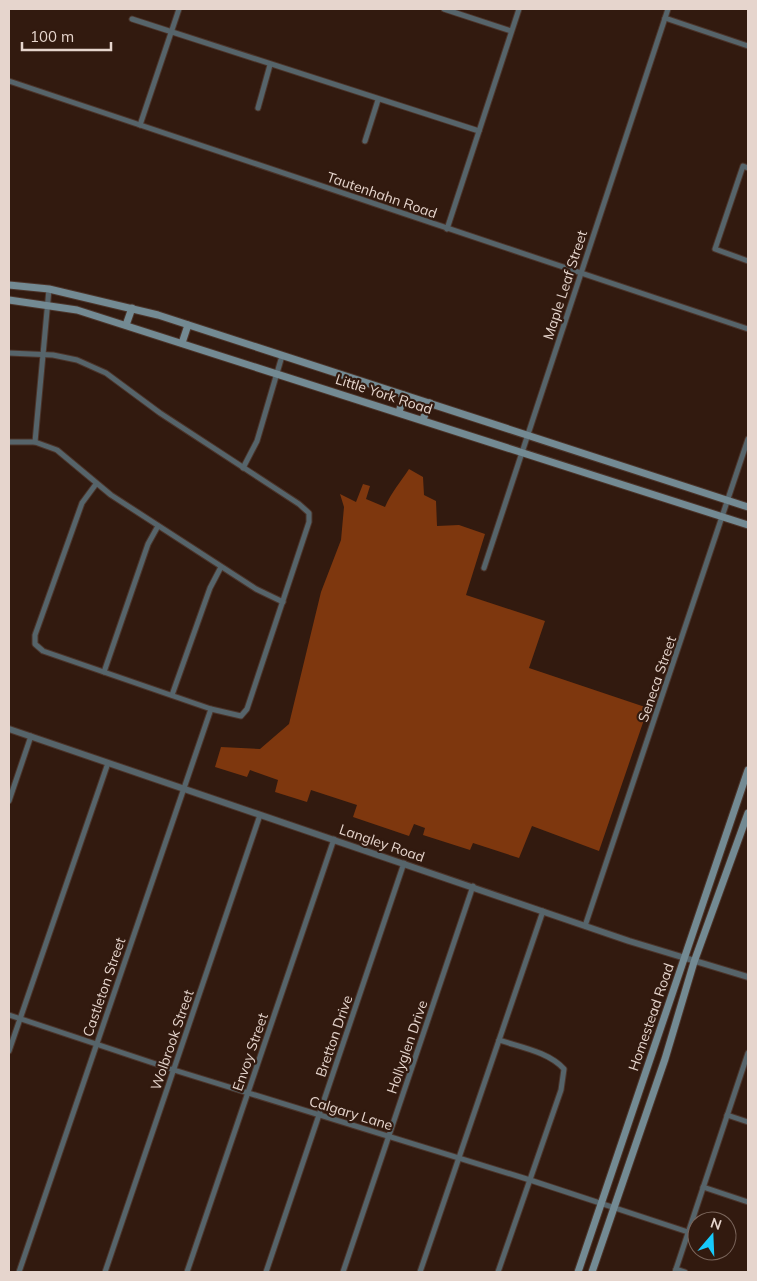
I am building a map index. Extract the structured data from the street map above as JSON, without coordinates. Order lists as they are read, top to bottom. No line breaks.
{"streets":{"main road":["Little York Road","Homestead Road"],"street":["Tautenhahn Road","Maple Leaf Street","Seneca Street","Langley Road","Castleton Street","Bretton Drive","Wolbrook Street","Hollyglen Drive","Envoy Street","Calgary Lane"]},"crossings":[["Tautenhahn Road","Maple Leaf Street"],["Maple Leaf Street","Little York Road"],["Little York Road","Seneca Street"],["Seneca Street","Langley Road"],["Langley Road","Castleton Street"],["Langley Road","Homestead Road"],["Langley Road","Bretton Drive"],["Langley Road","Wolbrook Street"],["Langley Road","Hollyglen Drive"],["Langley Road","Envoy Street"],["Castleton Street","Calgary Lane"],["Homestead Road","Calgary Lane"],["Bretton Drive","Calgary Lane"],["Wolbrook Street","Calgary Lane"],["Hollyglen Drive","Calgary Lane"],["Envoy Street","Calgary Lane"]],"scale_bar":"100 m","north":"top"}
